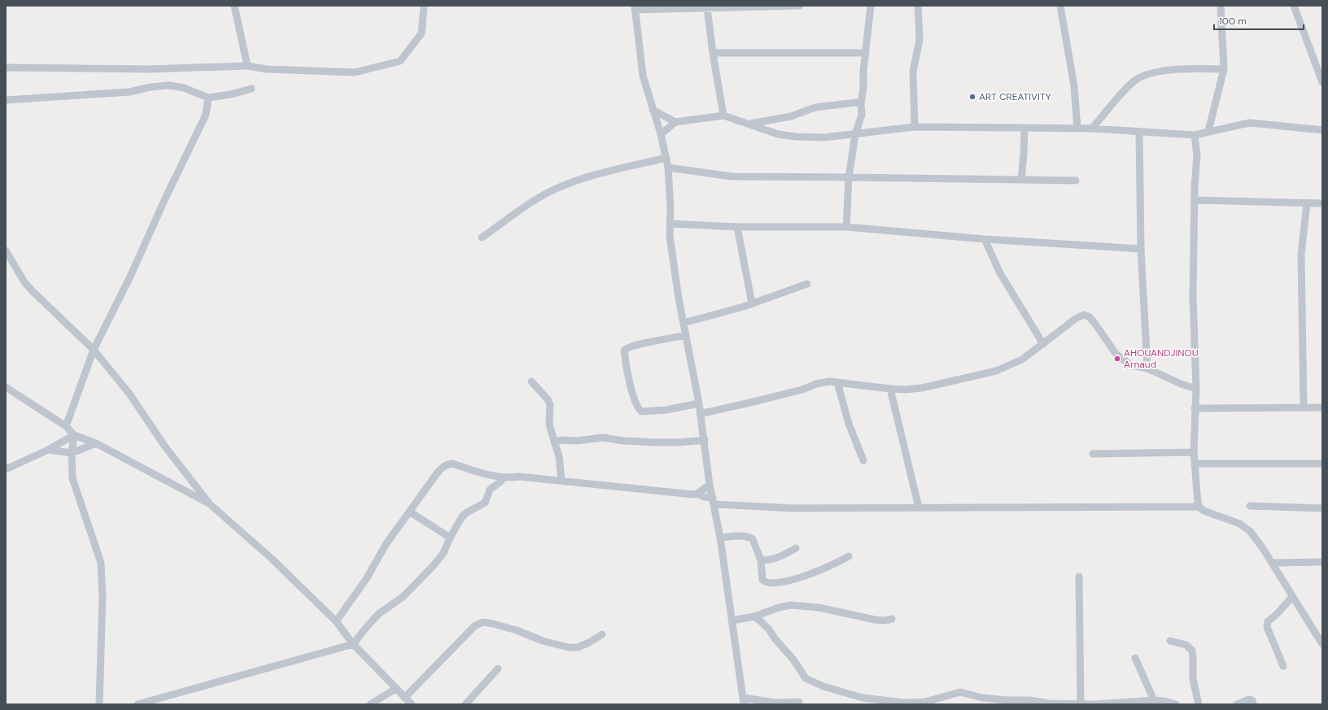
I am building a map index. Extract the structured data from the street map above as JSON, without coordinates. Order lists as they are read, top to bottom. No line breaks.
{"places":["ART CREATIVITY","AHOUANDJINOU Arnaud"],"scale_bar":"100 m"}
